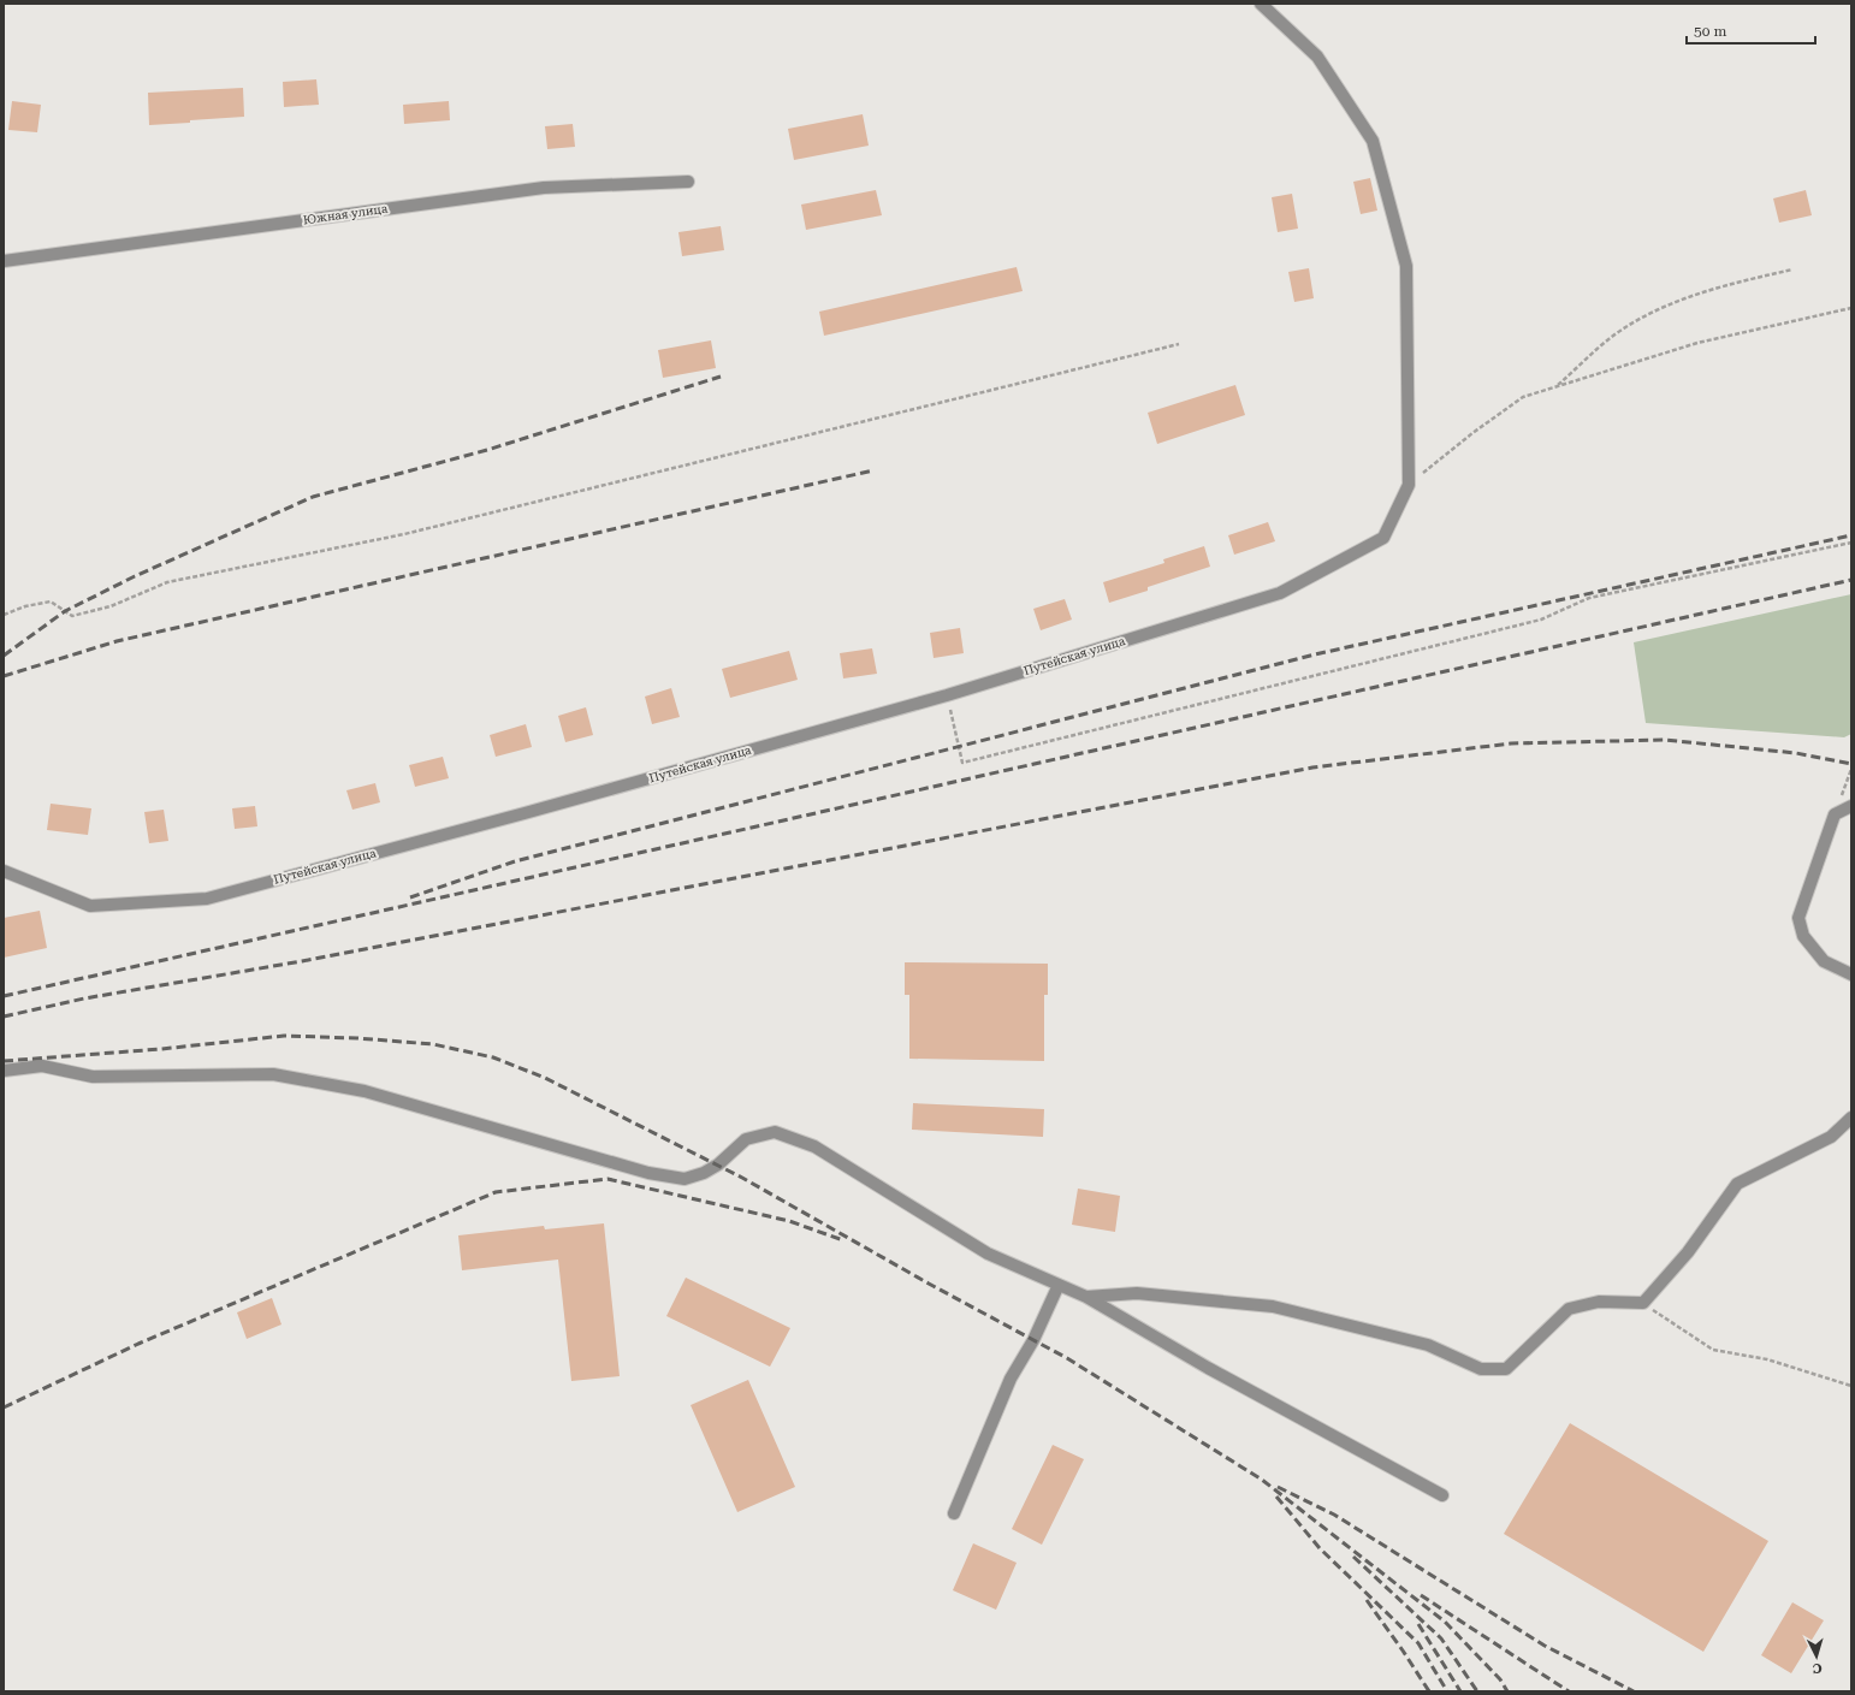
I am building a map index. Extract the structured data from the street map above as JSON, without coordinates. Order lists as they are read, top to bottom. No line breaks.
{"streets":{"street":["Южная улица","Путейская улица"]},"scale_bar":"50 m","north":"bottom"}
